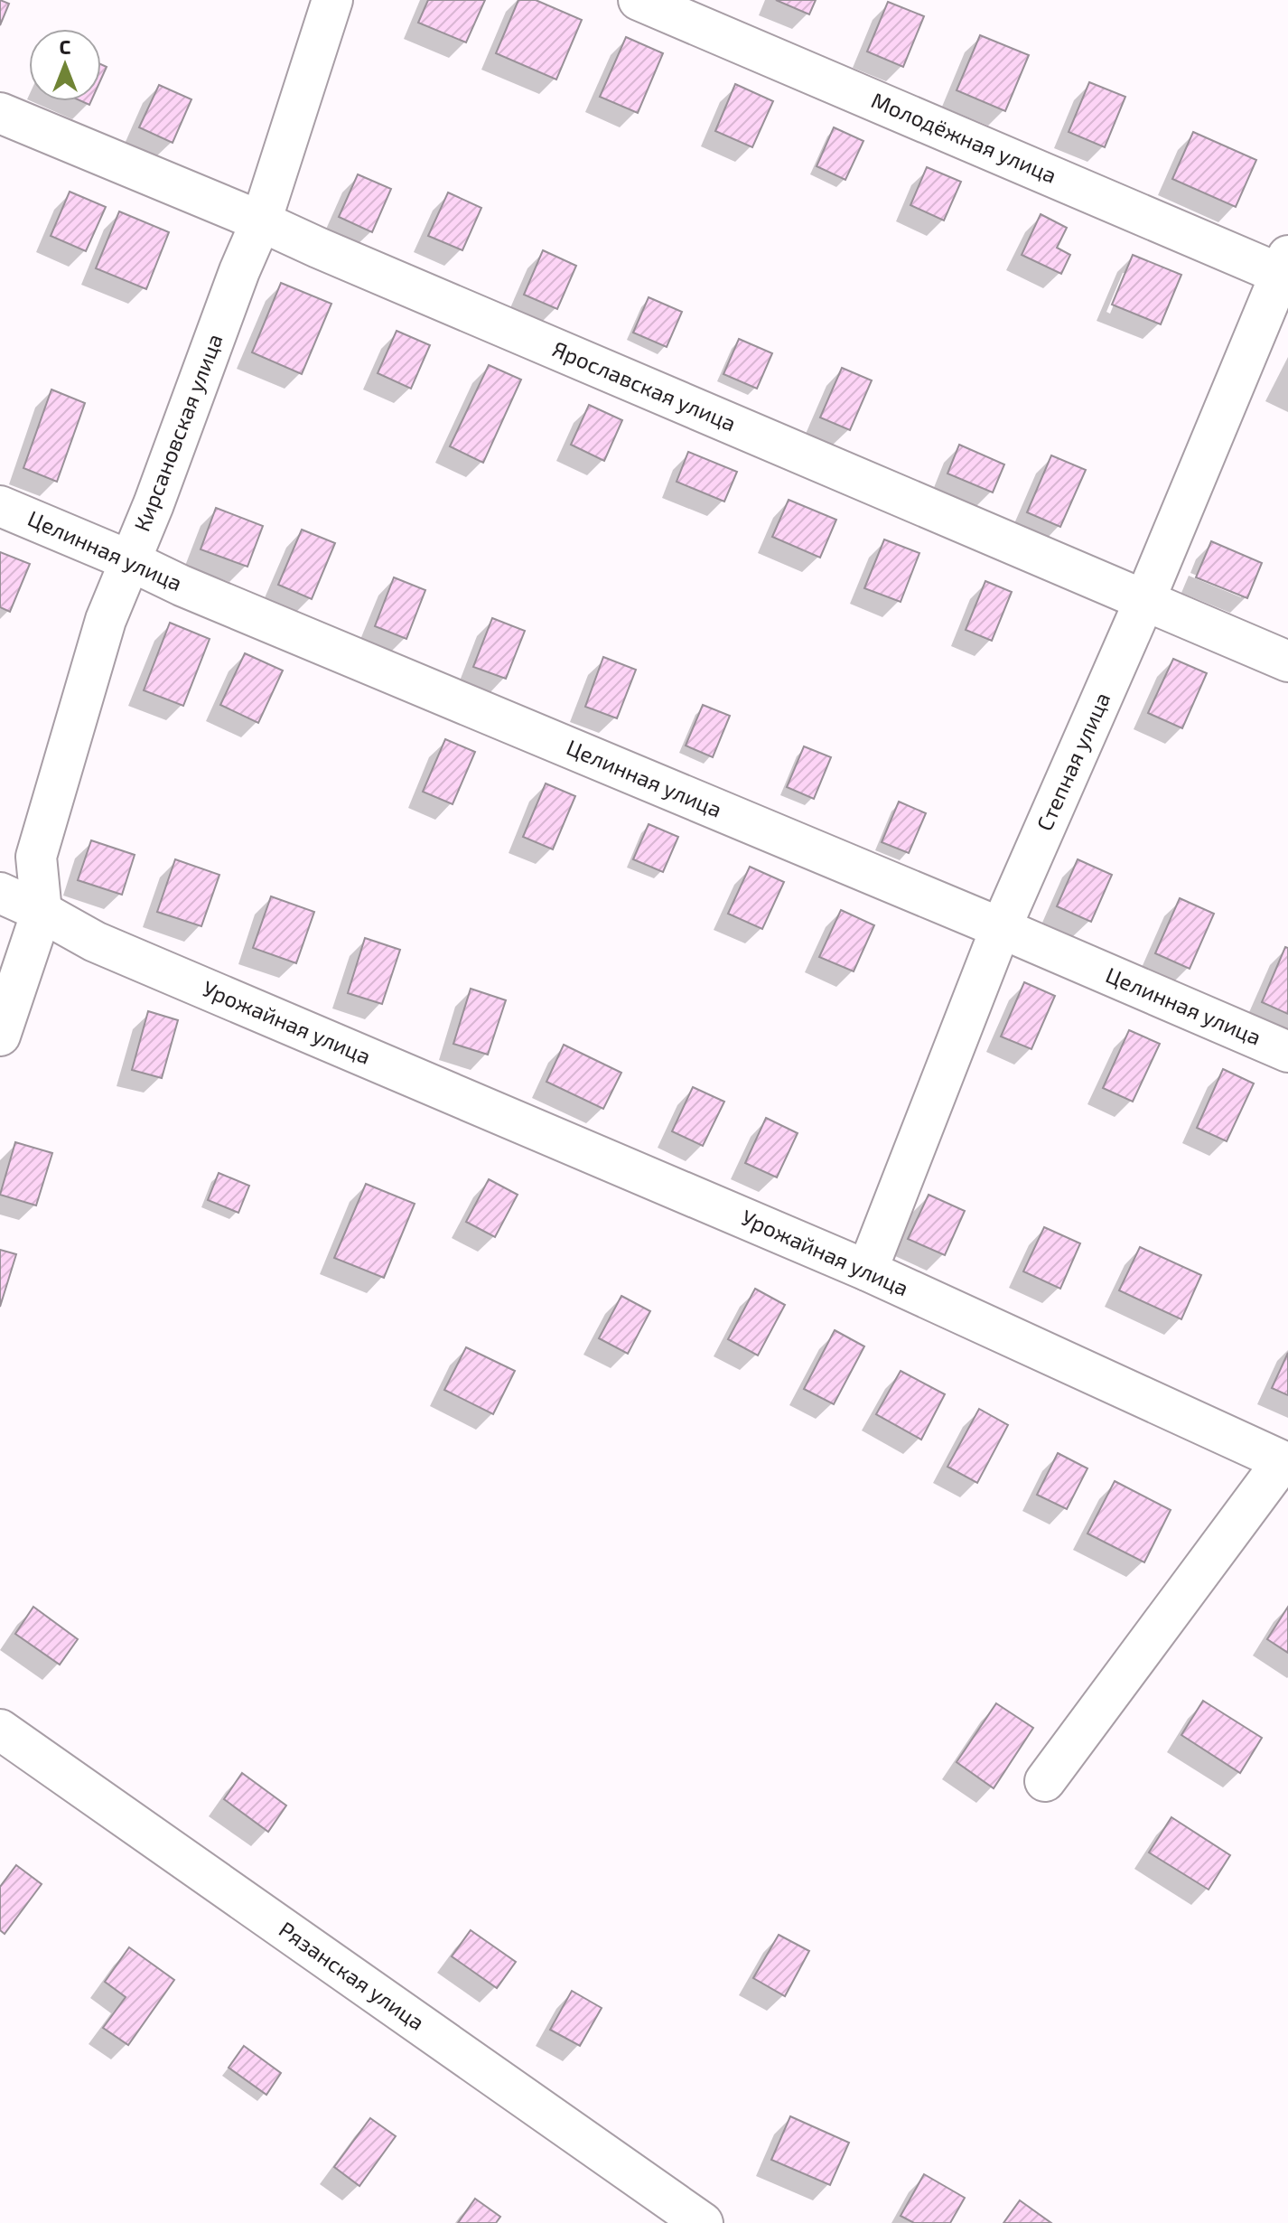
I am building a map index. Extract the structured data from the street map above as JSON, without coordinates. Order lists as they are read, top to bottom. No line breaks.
{"streets":{"street":["Молодёжная улица","Ярославская улица","Кирсановская улица","Целинная улица","Степная улица","Урожайная улица","Рязанская улица"]},"crossings":[["Молодёжная улица","Степная улица"],["Ярославская улица","Кирсановская улица"],["Ярославская улица","Степная улица"],["Кирсановская улица","Целинная улица"],["Кирсановская улица","Урожайная улица"],["Целинная улица","Степная улица"],["Степная улица","Урожайная улица"]],"north":"top"}
